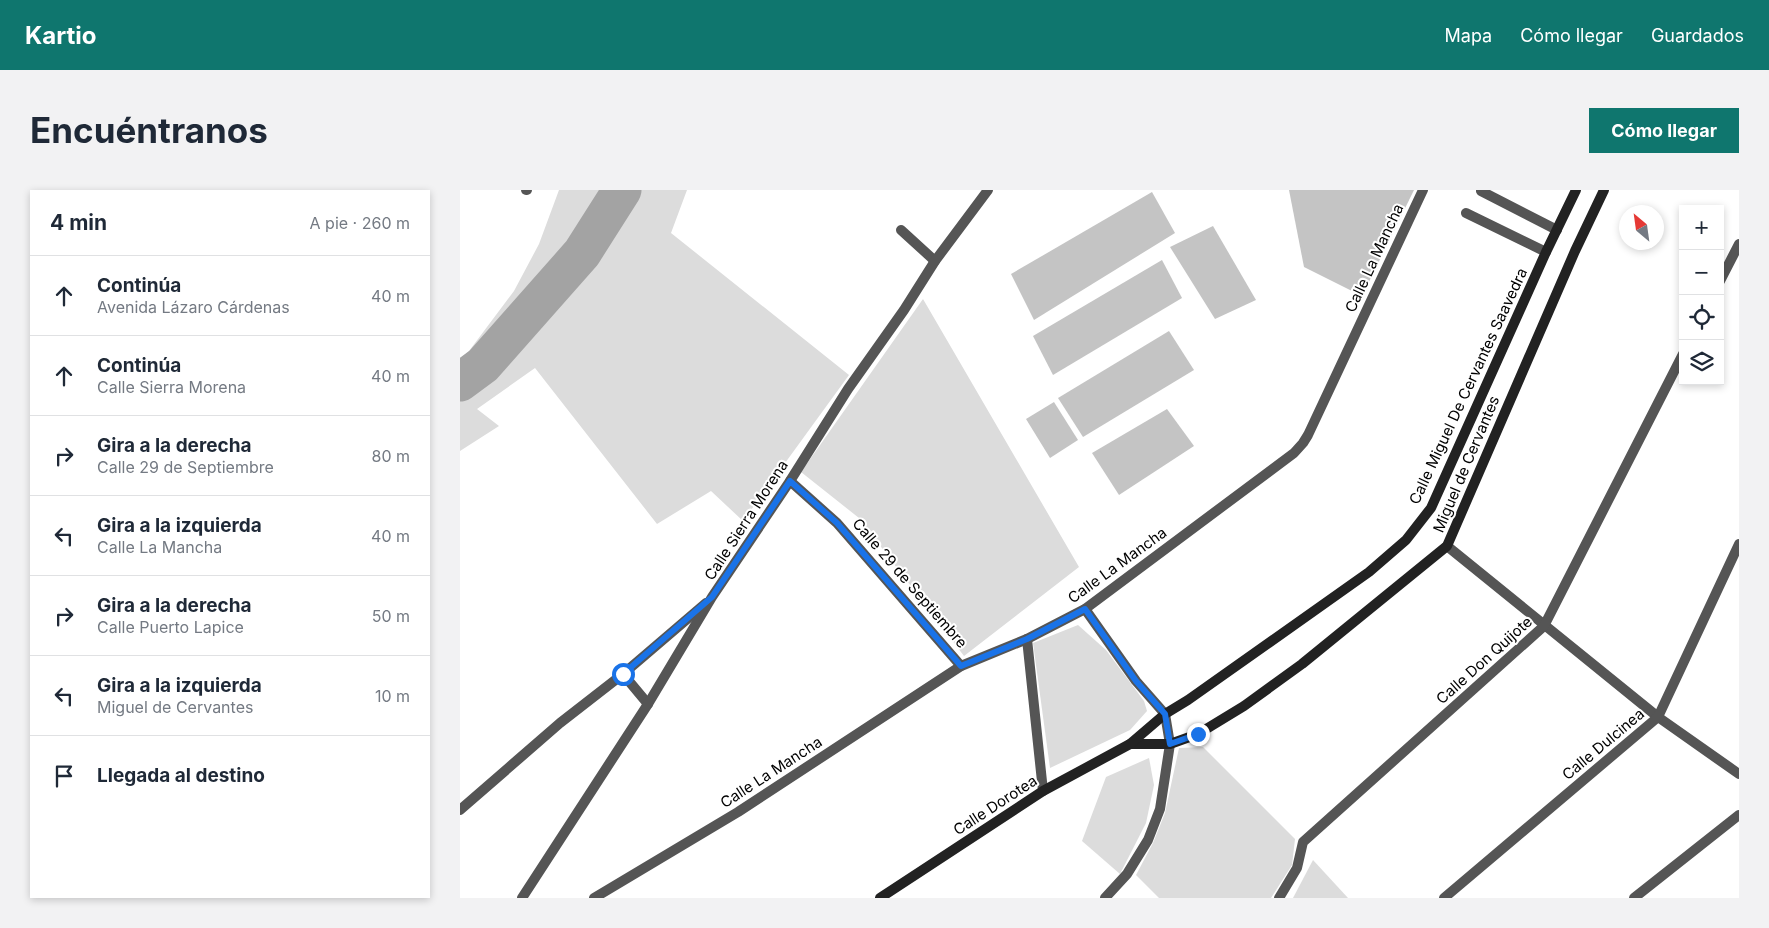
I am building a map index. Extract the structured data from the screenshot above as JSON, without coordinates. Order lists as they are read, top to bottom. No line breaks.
{"streets":{"main road":["Calle Miguel De Cervantes Saavedra","Miguel de Cervantes","Calle Dorotea"],"street":["Calle La Mancha","Calle Sierra Morena","Calle 29 de Septiembre","Calle Don Quijote","Calle Dulcinea"]},"crossings":[["Calle La Mancha","Calle 29 de Septiembre"],["Calle Miguel De Cervantes Saavedra","Calle Dorotea"],["Miguel de Cervantes","Calle Dorotea"],["Calle Sierra Morena","Calle 29 de Septiembre"]],"north":"top left","page":{"header":"Kartio","nav":["Mapa","Cómo llegar","Guardados"],"buttons":"Cómo llegar","title":"Encuéntranos","heading":["4 min","A pie · 260 m"],"map_buttons":["+","−"],"list":[["Continúa","Avenida Lázaro Cárdenas","40 m"],["Continúa","Calle Sierra Morena","40 m"],["Gira a la derecha","Calle 29 de Septiembre","80 m"],["Gira a la izquierda","Calle La Mancha","40 m"],["Gira a la derecha","Calle Puerto Lapice","50 m"],["Gira a la izquierda","Miguel de Cervantes","10 m"],"Llegada al destino"]}}
